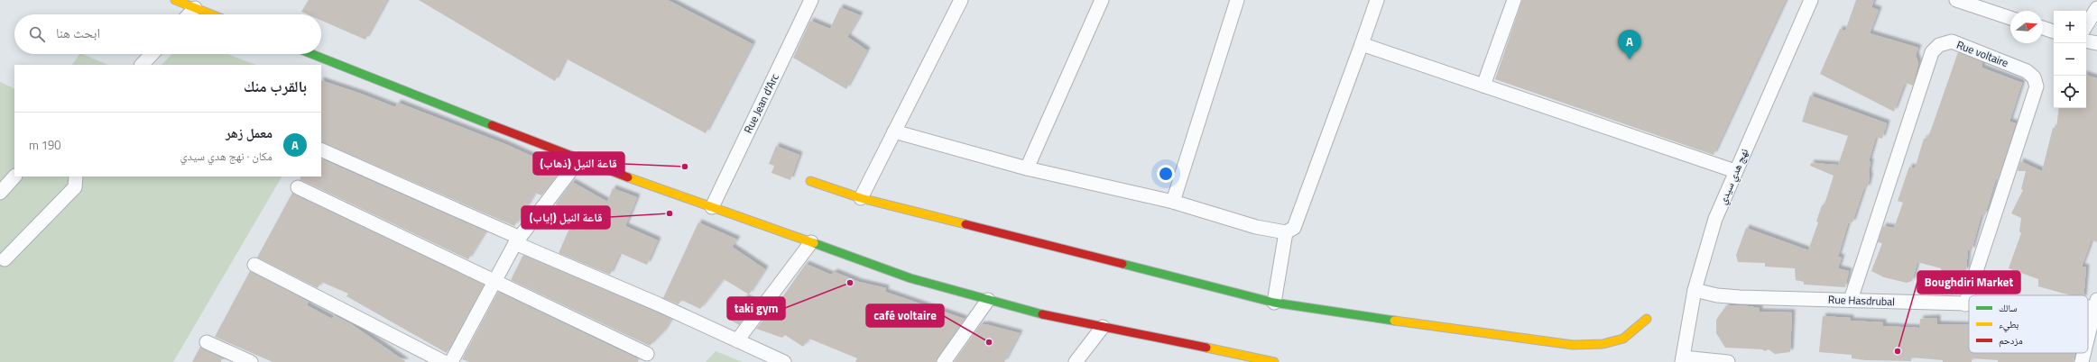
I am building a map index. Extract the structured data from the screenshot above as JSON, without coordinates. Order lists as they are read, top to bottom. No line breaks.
{"streets":{"street":["Rue voltaire","Rue Jean d'Arc","نهج هدي سيدي","Rue Hasdrubal"]},"crossings":[["Rue voltaire","Rue Hasdrubal"],["نهج هدي سيدي","Rue Hasdrubal"]],"places":["قاعة النيل (ذهاب)","قاعة النيل (إياب)","taki gym","café voltaire","Boughdiri Market"],"legend":["سالك","بطيء","مزدحم"],"north":"right","page":{"map_buttons":["+","−"],"search":"ابحث هنا","pins":"A","heading":"بالقرب منك","list":[{"mark":"A","name":"معمل زهر","note":"مكان · نهج هدي سيدي","value":"190 m"}]}}
